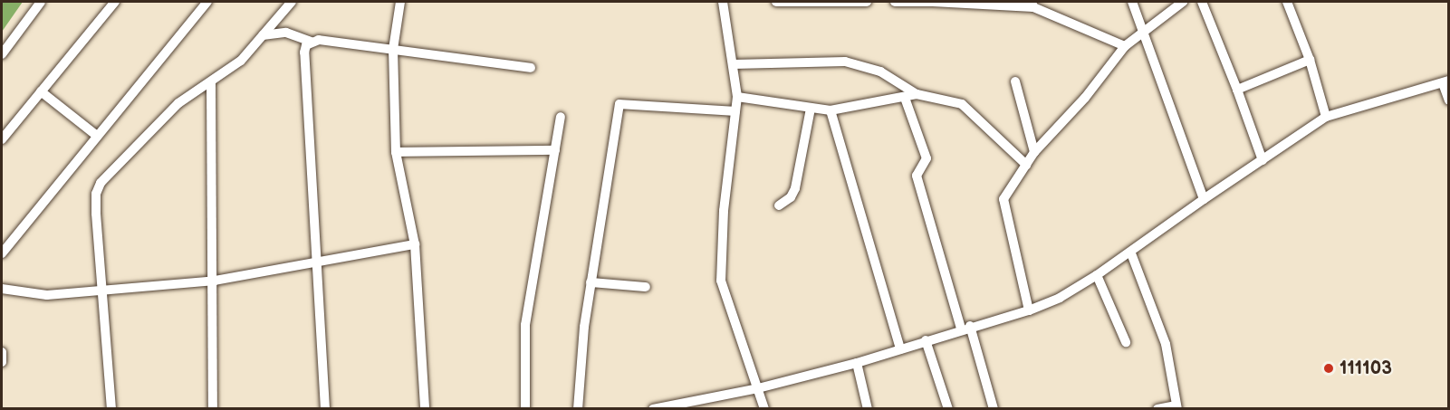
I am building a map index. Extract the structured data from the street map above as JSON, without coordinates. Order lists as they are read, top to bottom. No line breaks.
{"places":["111103"]}
